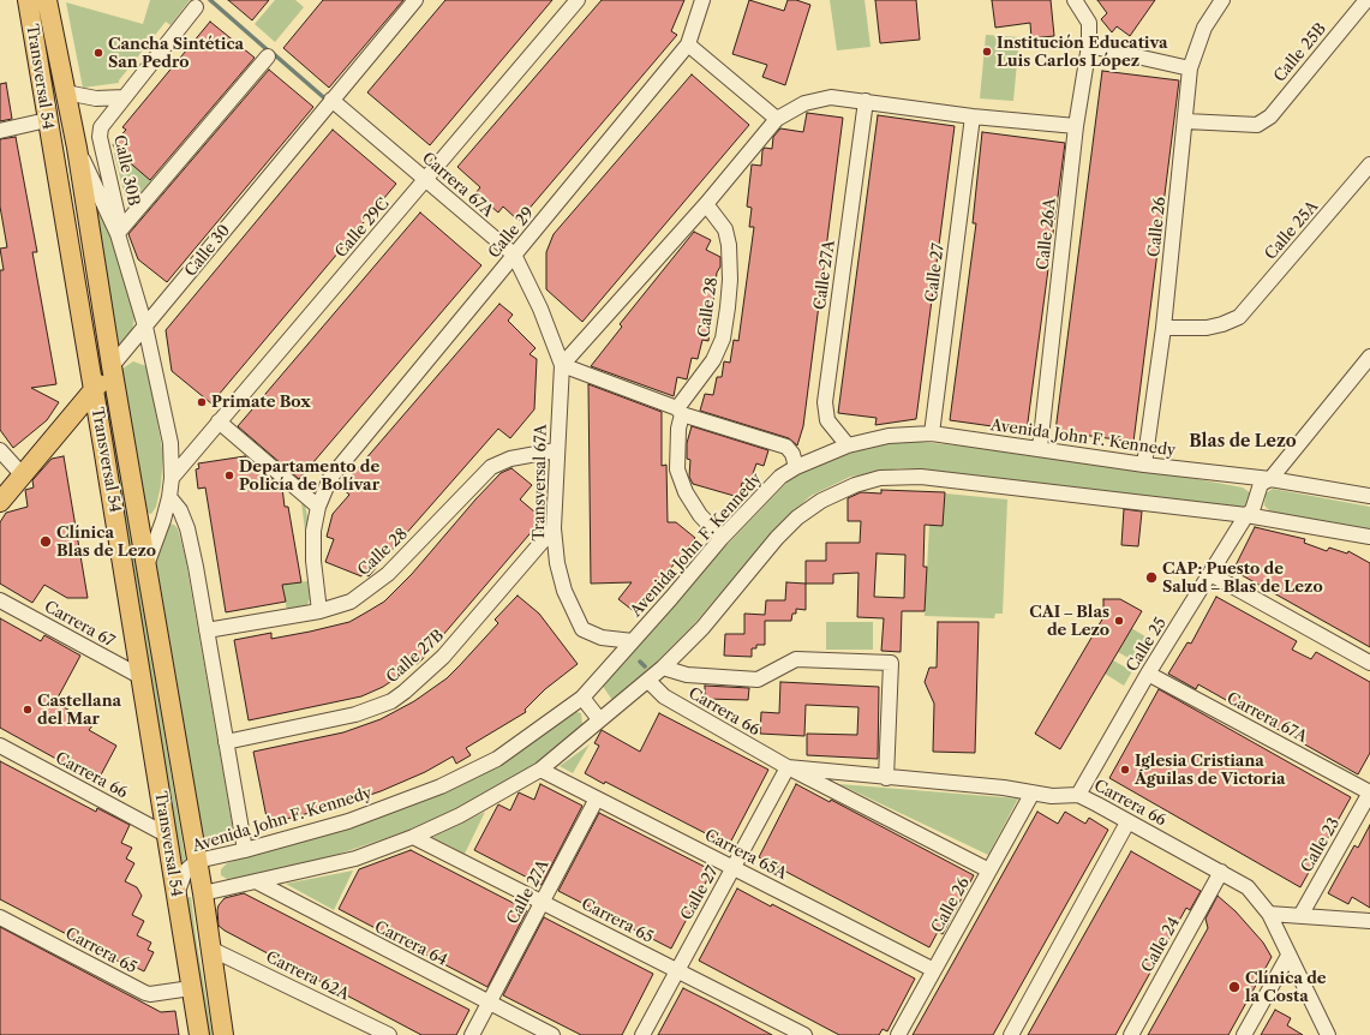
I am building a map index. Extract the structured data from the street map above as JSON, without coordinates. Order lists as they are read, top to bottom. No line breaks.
{"streets":{"main road":["Transversal 54","Calle 30"],"street":["Calle 25B","Calle 30B","Carrera 67A","Calle 26","Calle 29C","Calle 25A","Calle 29","Calle 26A","Calle 27","Calle 27A","Calle 28","Avenida John F. Kennedy","Transversal 67A","Carrera 67","Calle 25","Calle 27B","Carrera 66","Calle 23","Carrera 65A","Carrera 65","Carrera 64","Calle 24","Carrera 62A"]},"crossings":[["Calle 25B","Calle 26"],["Transversal 54","Calle 30B"],["Transversal 54","Calle 29C"],["Transversal 54","Calle 30"],["Transversal 54","Avenida John F. Kennedy"],["Transversal 54","Carrera 67"],["Transversal 54","Carrera 66"],["Transversal 54","Carrera 65"],["Transversal 54","Carrera 62A"],["Carrera 67A","Calle 29C"],["Carrera 67A","Calle 29"],["Carrera 67A","Calle 30"],["Carrera 67A","Transversal 67A"],["Carrera 67A","Calle 25"],["Carrera 67A","Calle 23"],["Calle 26","Calle 25A"],["Calle 26","Avenida John F. Kennedy"],["Calle 26","Carrera 66"],["Calle 26","Carrera 65A"],["Calle 29","Calle 28"],["Calle 26A","Avenida John F. Kennedy"],["Calle 27","Avenida John F. Kennedy"],["Calle 27","Carrera 66"],["Calle 27","Carrera 65A"],["Calle 27","Carrera 65"],["Calle 27A","Avenida John F. Kennedy"],["Calle 27A","Carrera 65A"],["Calle 27A","Carrera 65"],["Calle 27A","Carrera 64"],["Calle 28","Avenida John F. Kennedy"],["Calle 28","Transversal 67A"],["Avenida John F. Kennedy","Transversal 67A"],["Avenida John F. Kennedy","Calle 25"],["Transversal 67A","Calle 27B"],["Calle 25","Carrera 66"],["Carrera 66","Calle 24"]],"districts":["Blas de Lezo"],"places":["Institución Educativa Luis Carlos López","Cancha Sintética San Pedro","Primate Box","Departamento de Policía de Bolívar","Clínica Blas de Lezo","CAP: Puesto de Salud ‒ Blas de Lezo","CAI ‒ Blas de Lezo","Castellana del Mar","Iglesia Cristiana Águilas de Victoria","Clínica de la Costa"]}
